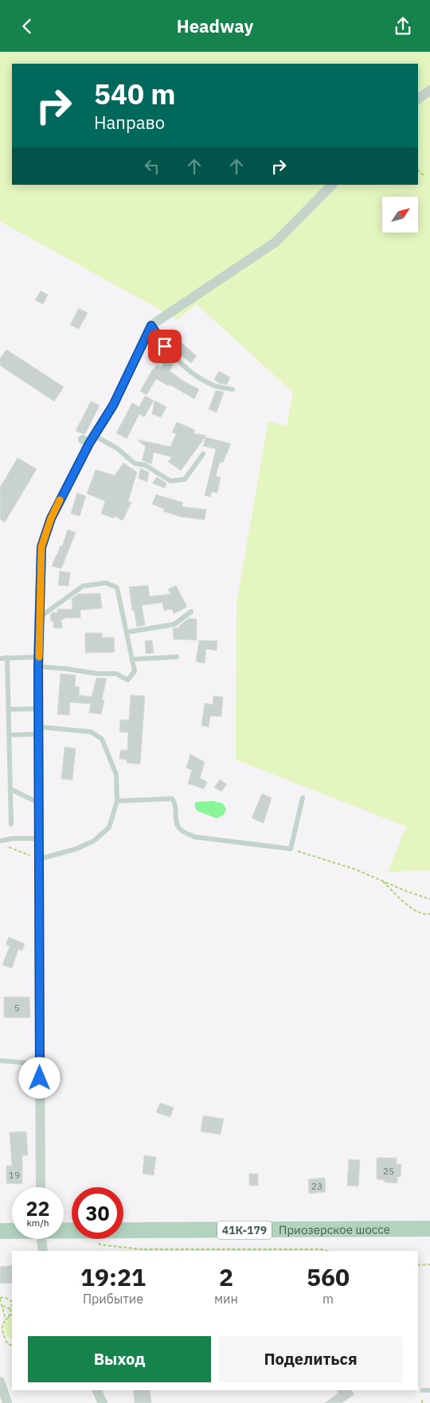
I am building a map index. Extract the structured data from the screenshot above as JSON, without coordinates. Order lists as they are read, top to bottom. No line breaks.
{"streets":{"main road":["Приозерское шоссе","41К-179"]},"house_numbers":["5","25","19","23"],"north":"top right","page":{"header":"Headway","turn":["540 m","Направо"],"speed":"22 km/h","limit":"30","eta":["19:21","Прибытие","2","мин","560","m"],"buttons":["Выход","Поделиться"]}}
